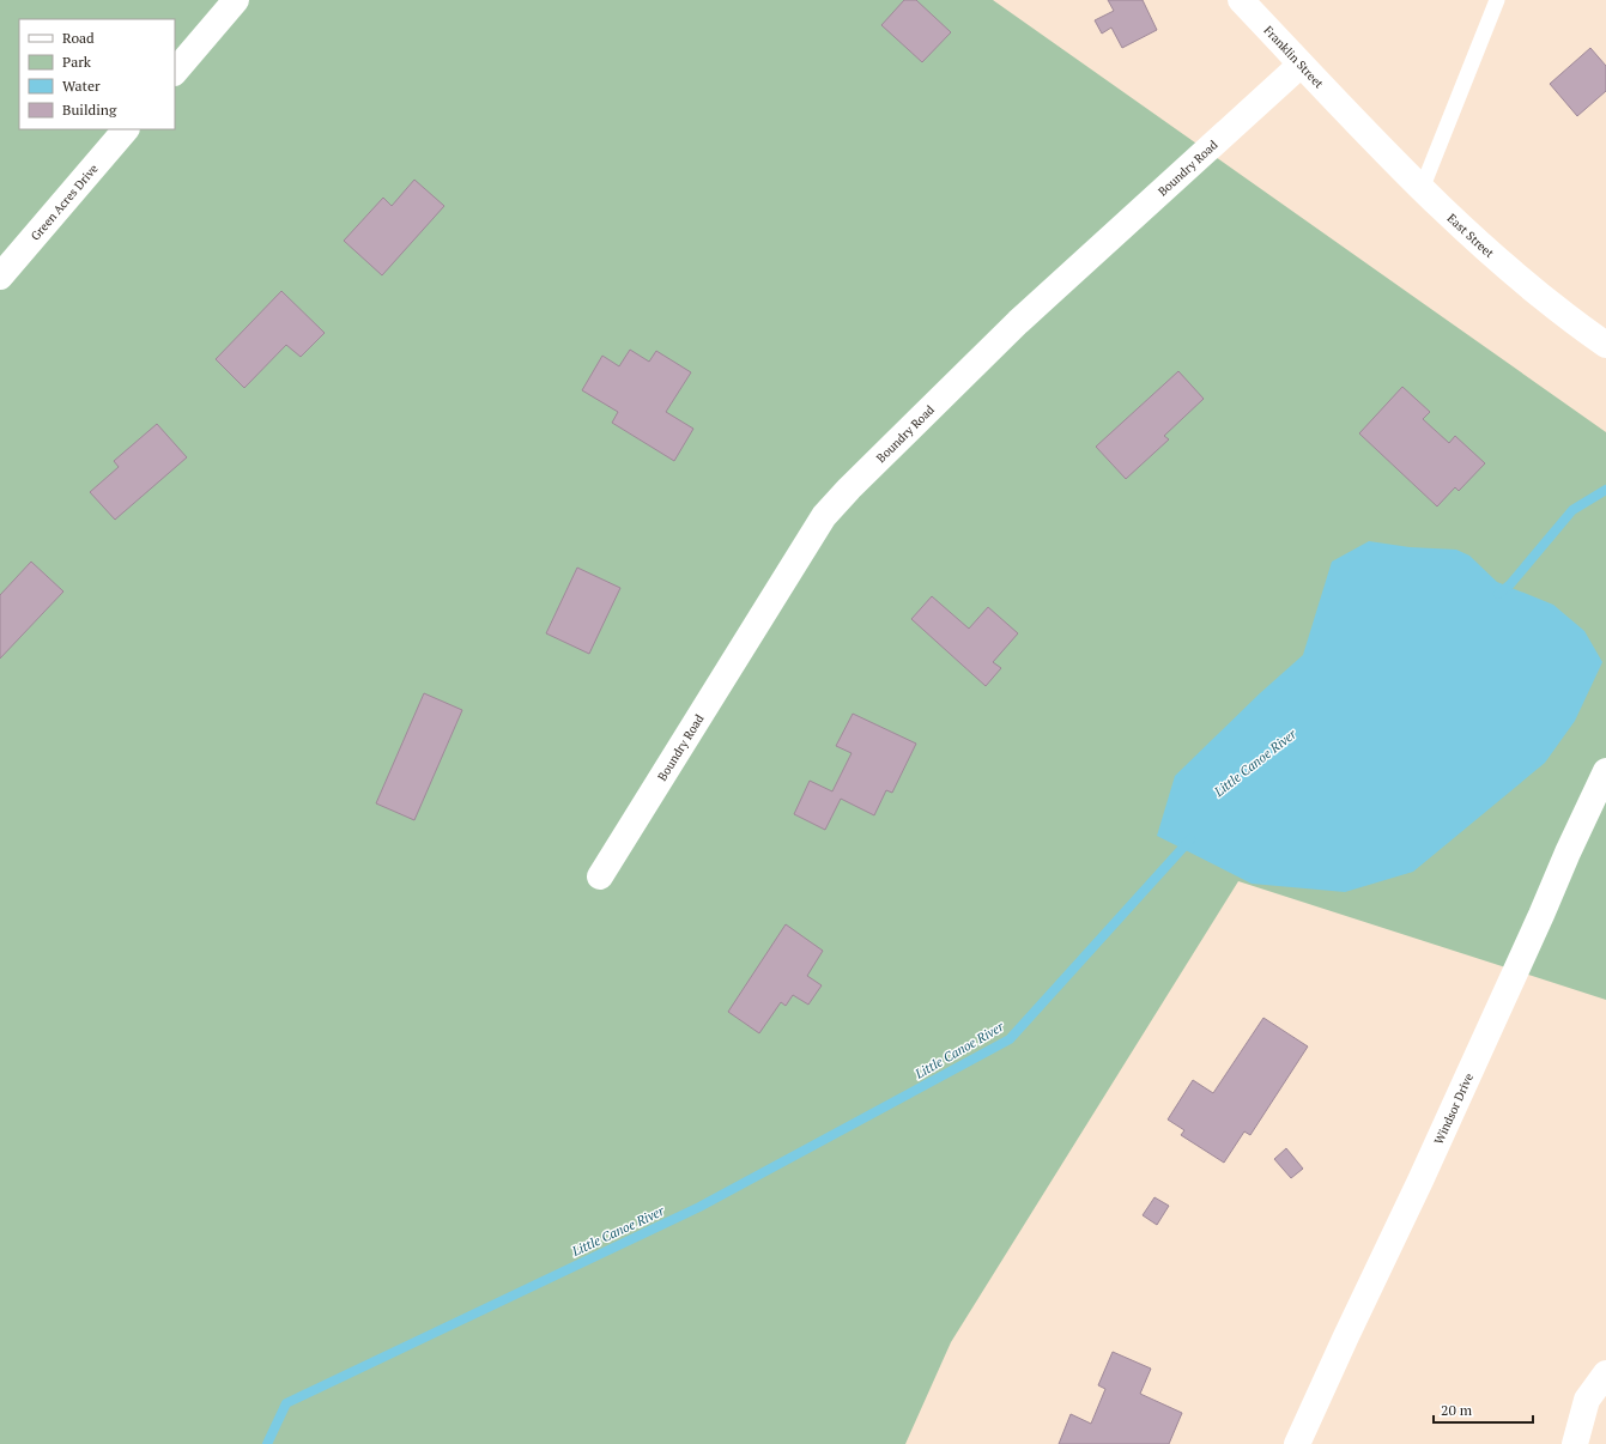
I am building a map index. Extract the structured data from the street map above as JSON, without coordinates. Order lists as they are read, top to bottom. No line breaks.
{"streets":{"street":["Franklin Street","Boundry Road","Green Acres Drive","East Street","Windsor Drive"]},"crossings":[["Franklin Street","Boundry Road"],["Franklin Street","East Street"]],"water":["Little Canoe River"],"legend":["Road","Park","Water","Building"],"scale_bar":"20 m"}
